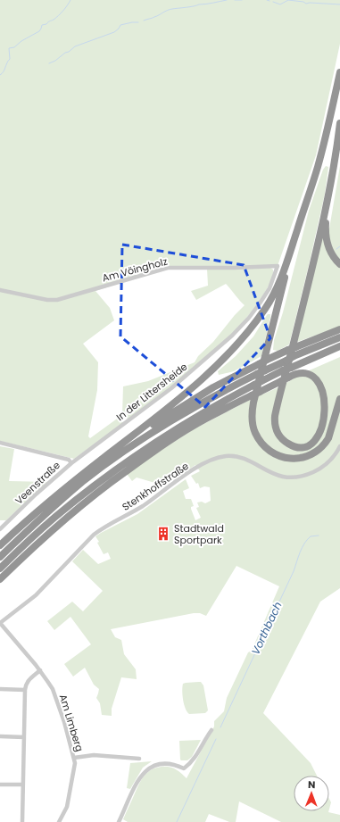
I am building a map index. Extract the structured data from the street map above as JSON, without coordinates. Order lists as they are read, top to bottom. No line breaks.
{"streets":{"street":["Am Vöingholz","In der Littersheide","Veenstraße","Stenkhoffstraße","Am Limberg"]},"crossings":[["Am Vöingholz","In der Littersheide"],["In der Littersheide","Veenstraße"],["Stenkhoffstraße","Am Limberg"]],"water":["Vorthbach"],"places":{"building":["Stadtwald Sportpark"]},"north":"top"}
